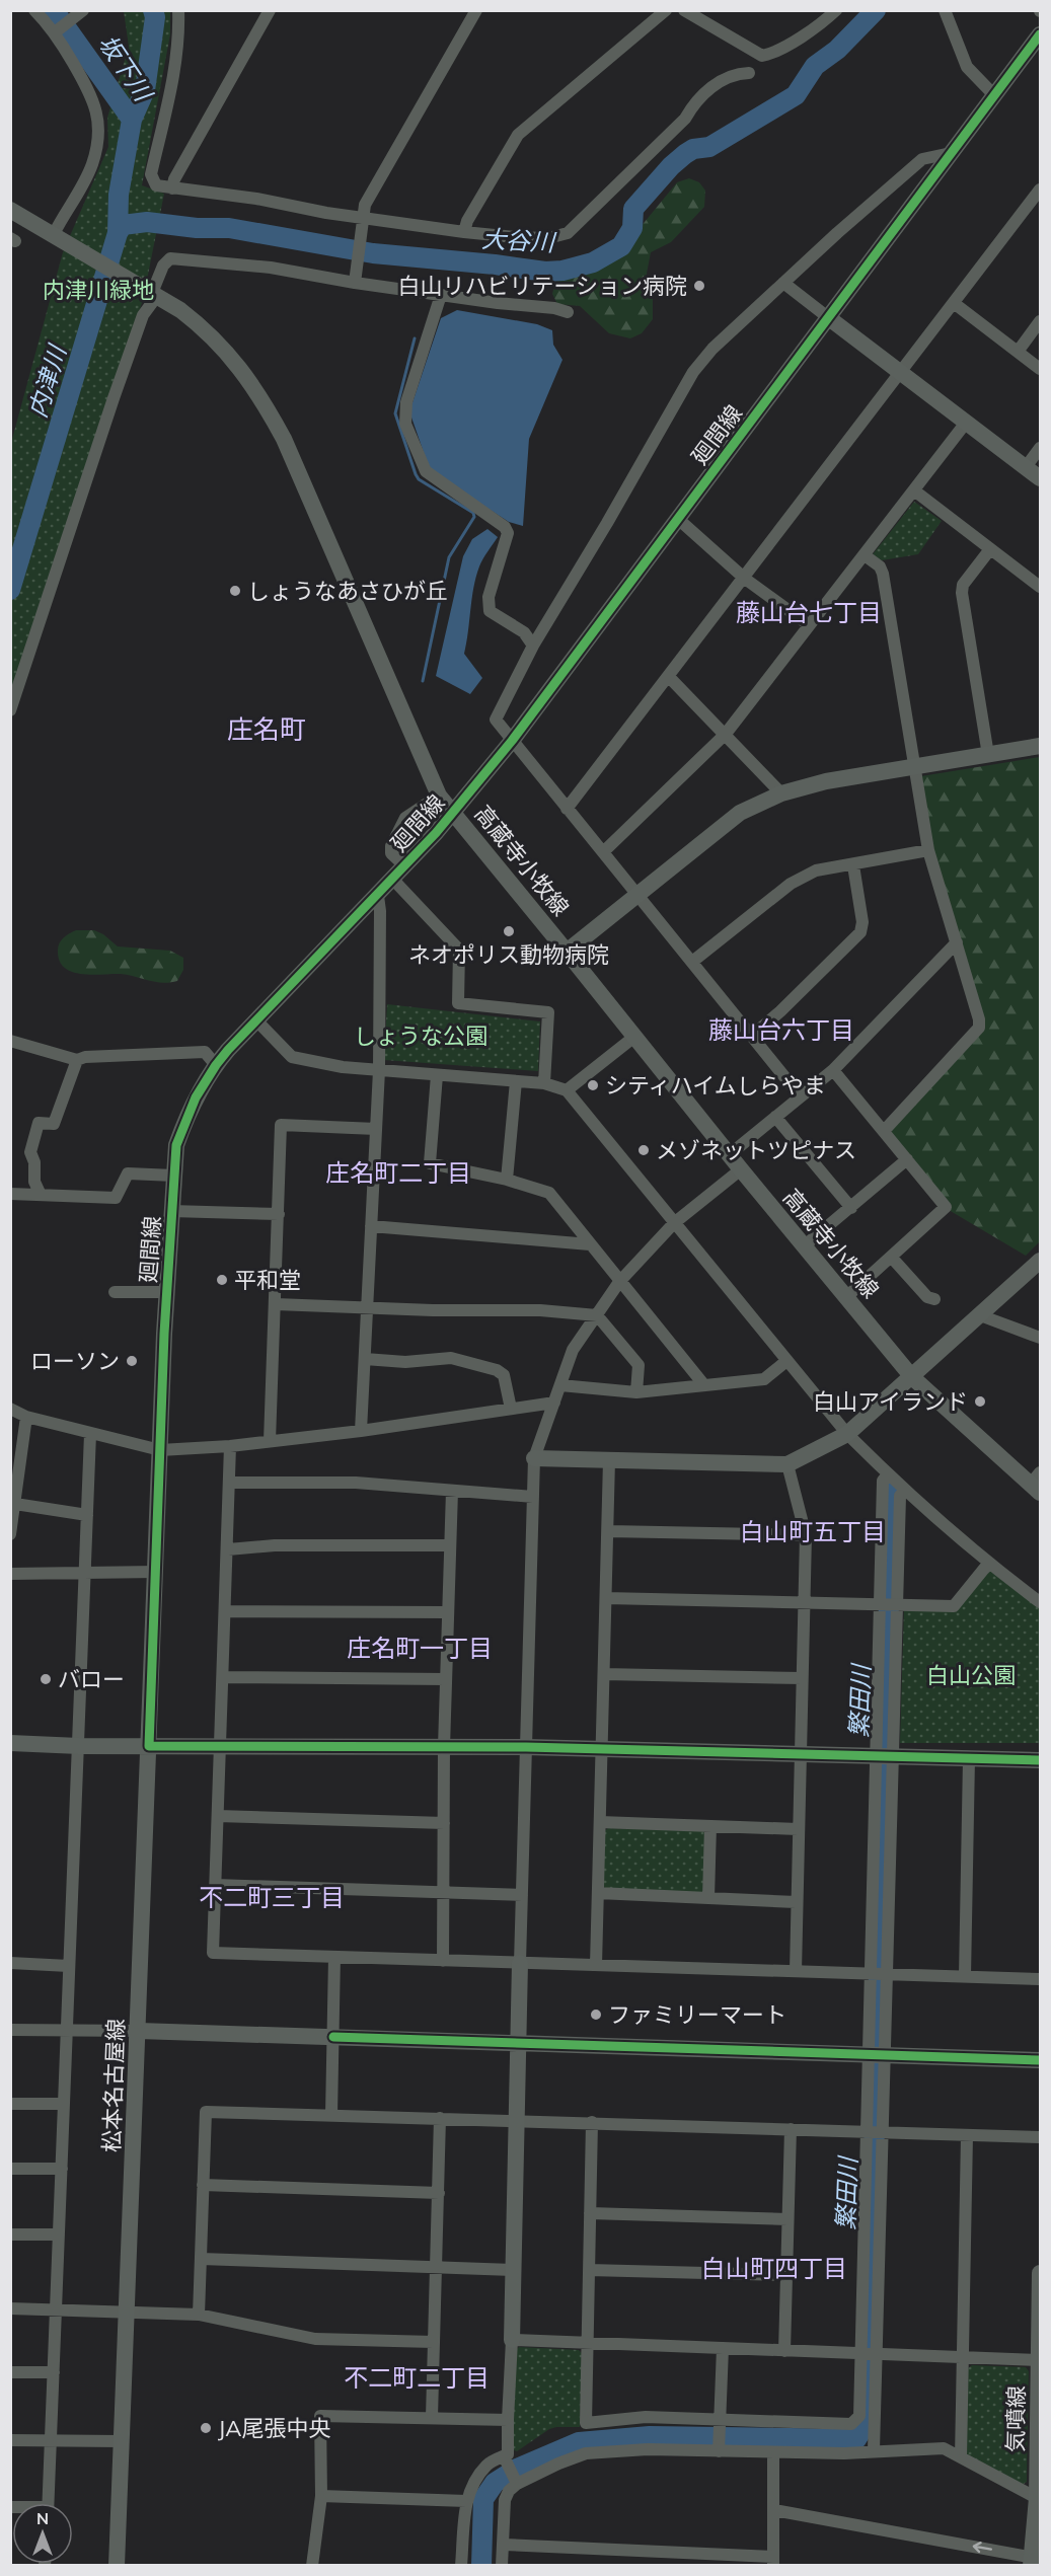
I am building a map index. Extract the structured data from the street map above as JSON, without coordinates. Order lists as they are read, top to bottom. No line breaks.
{"streets":{"street":["廻間線","高蔵寺小牧線","松本名古屋線","気噴線"]},"crossings":[["廻間線","高蔵寺小牧線"],["廻間線","松本名古屋線"]],"districts":["藤山台七丁目","庄名町","藤山台六丁目","庄名町二丁目","白山町五丁目","庄名町一丁目","不二町三丁目","白山町四丁目","不二町二丁目"],"water":["坂下川","大谷川","内津川","繁田川"],"parks":["内津川緑地","しょうな公園","白山公園"],"places":["白山リハビリテーション病院","しょうなあさひが丘","ネオポリス動物病院","シティハイムしらやま","メゾネットツピナス","平和堂","ローソン","白山アイランド","バロー","ファミリーマート","JA尾張中央"],"north":"top"}
